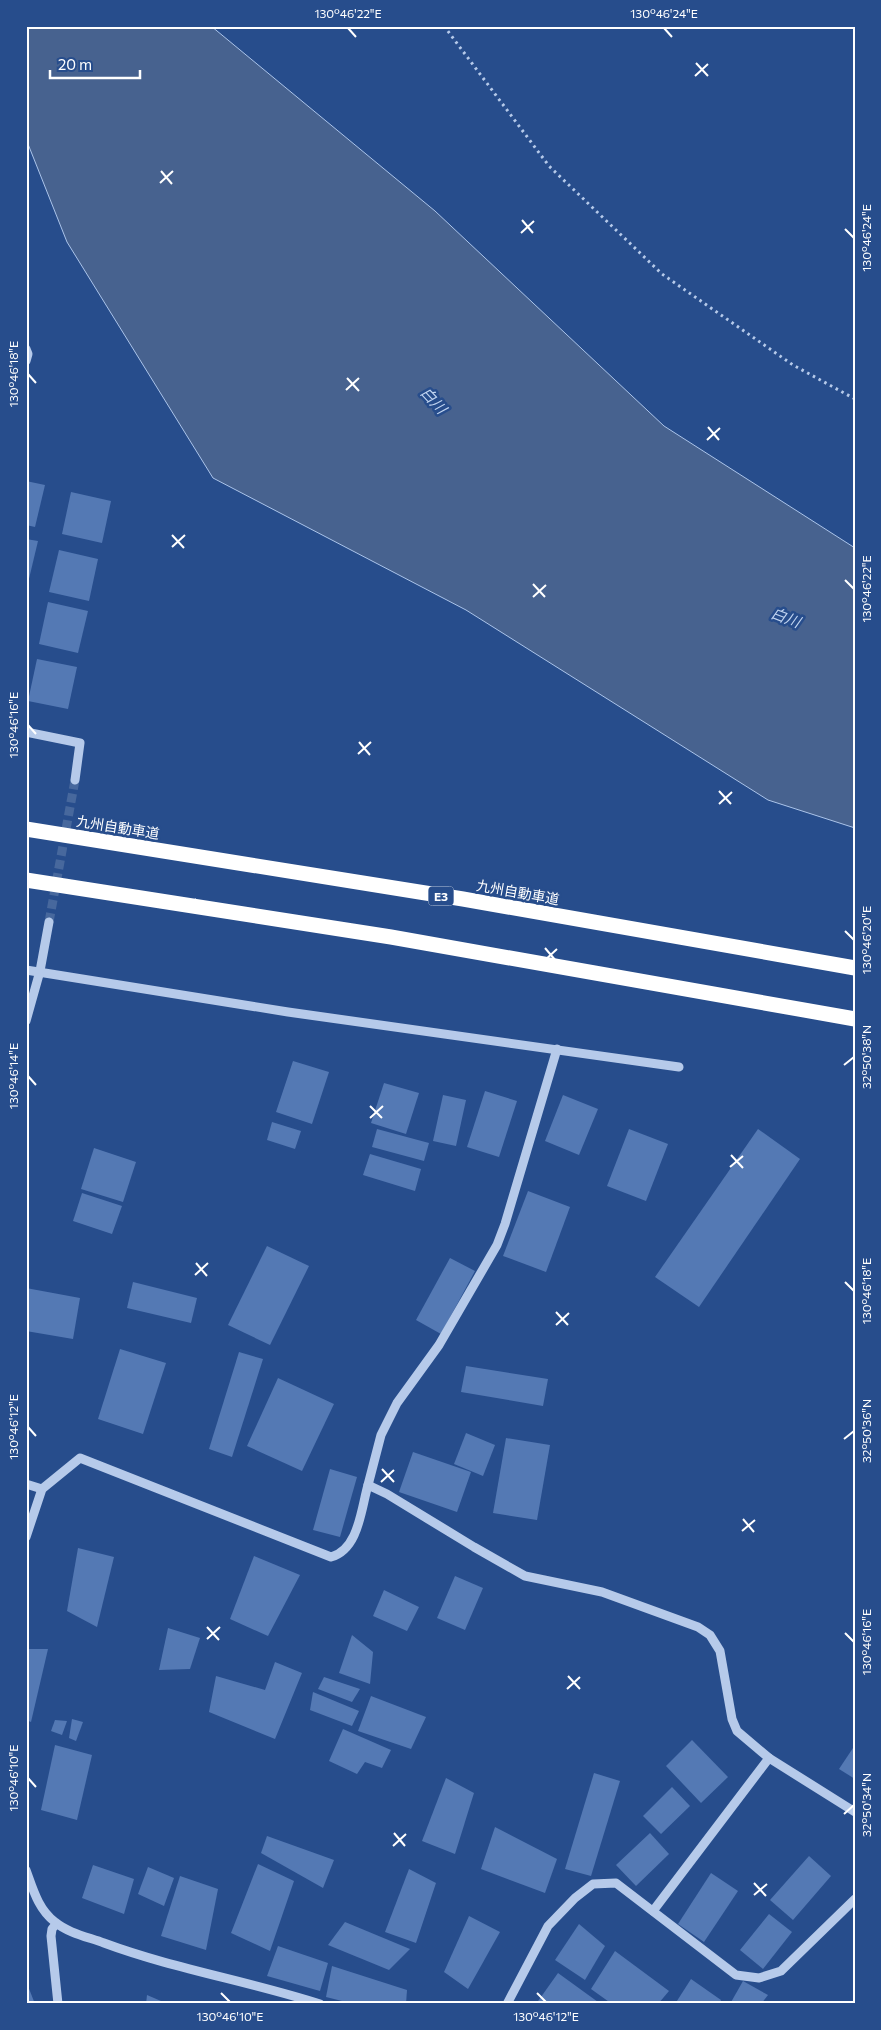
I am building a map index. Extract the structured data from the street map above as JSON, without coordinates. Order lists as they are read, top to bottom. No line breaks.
{"streets":{"highway":["九州自動車道","E3"]},"water":["白川"],"scale_bar":"20 m","coordinates":["130°46'22\"E","130°46'24\"E","130°46'18\"E","130°46'16\"E","130°46'20\"E","32°50'38\"N","130°46'14\"E","130°46'12\"E","32°50'36\"N","130°46'10\"E","32°50'34\"N"]}
